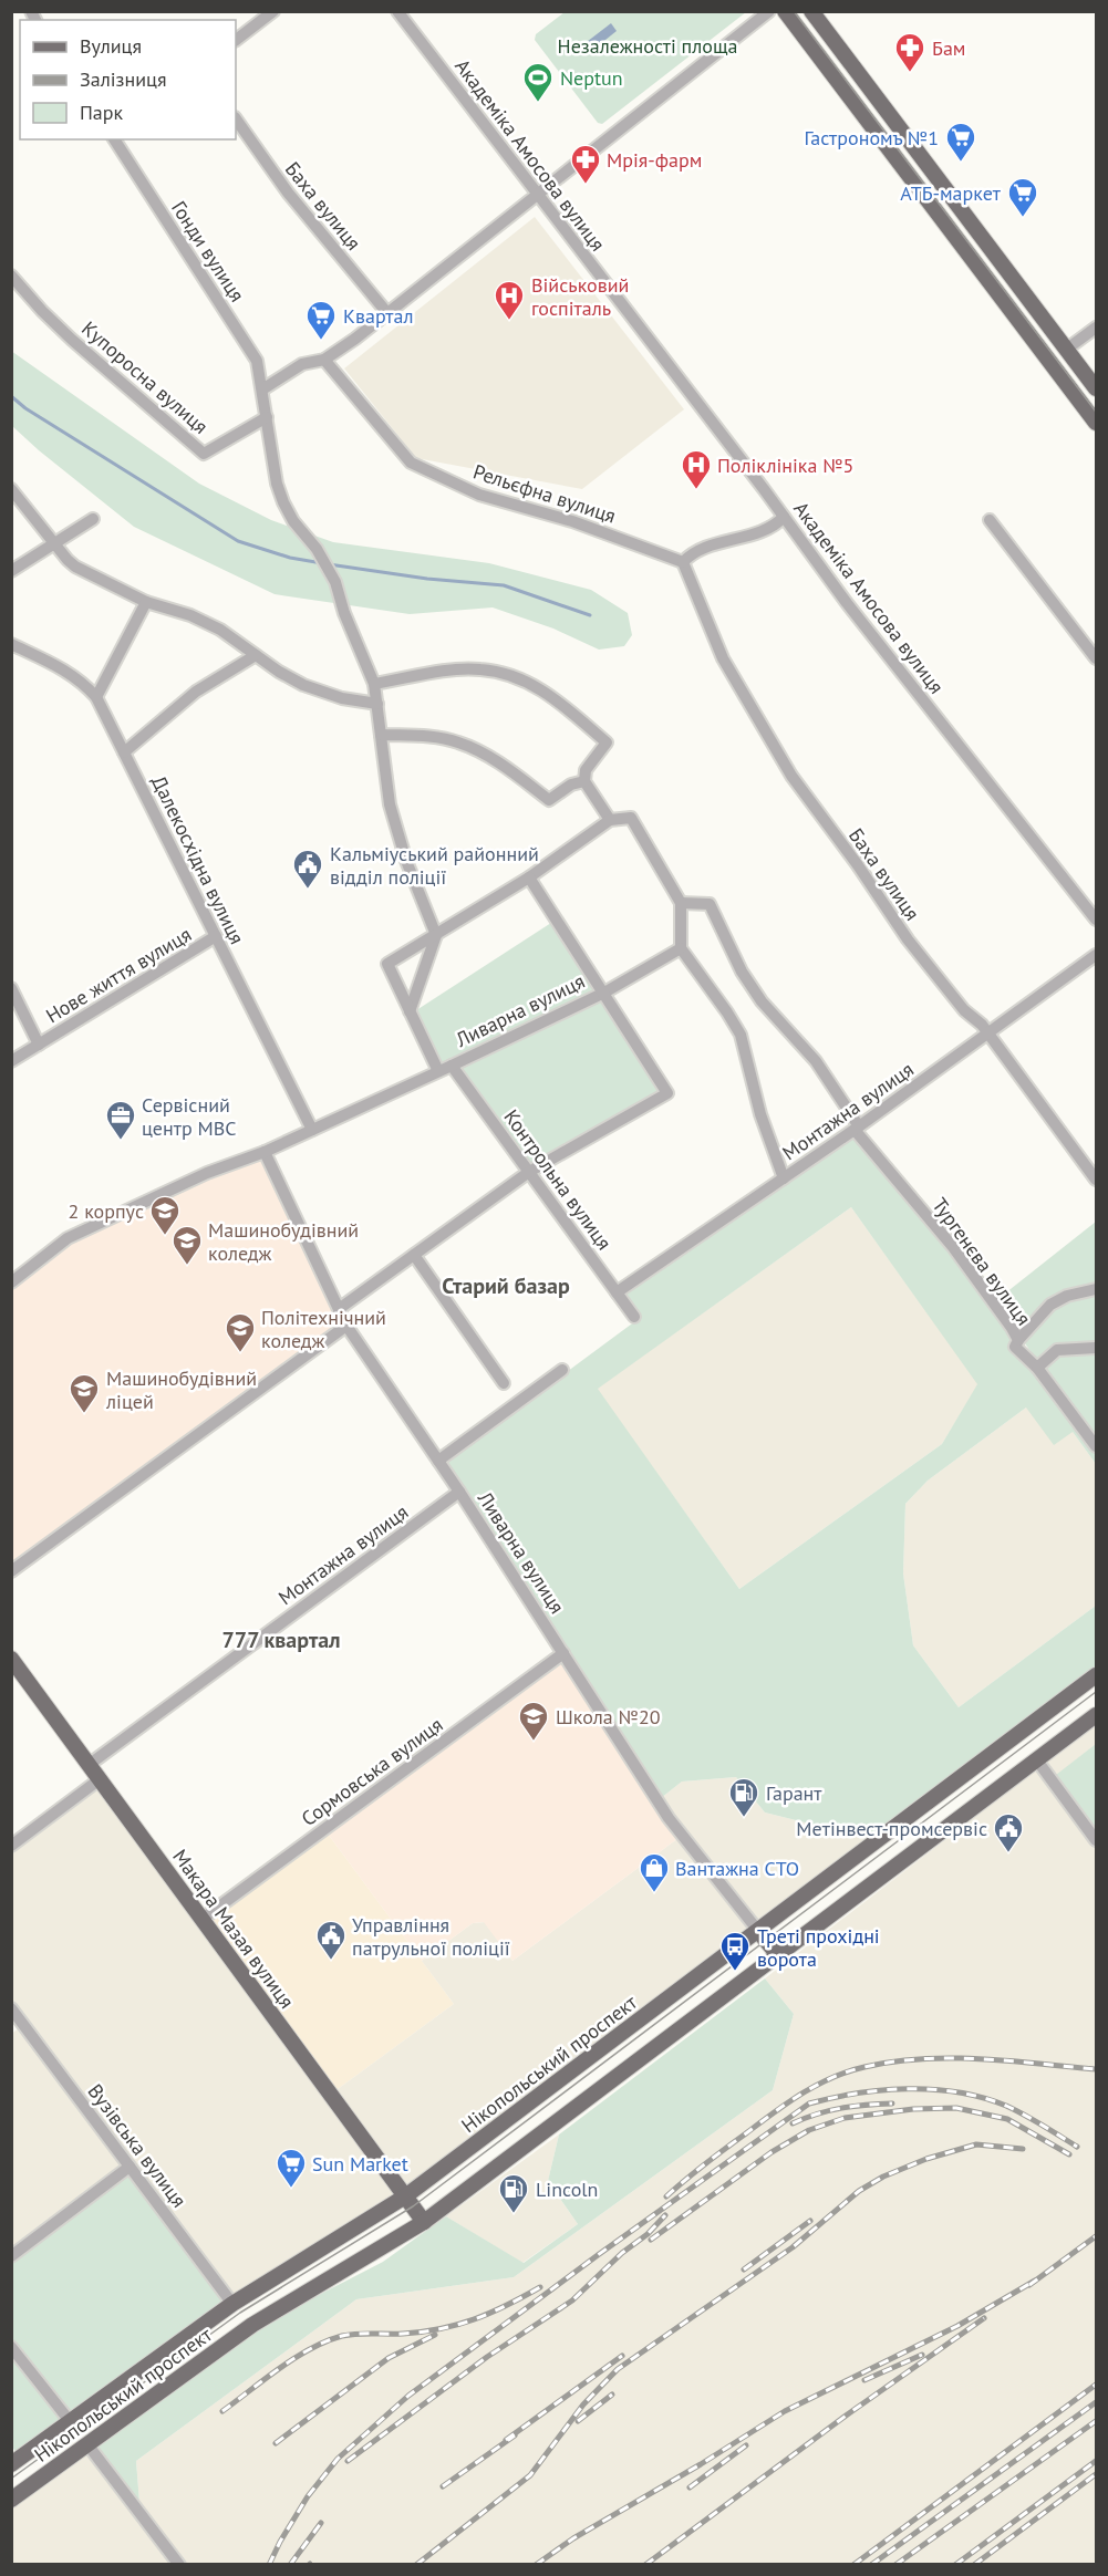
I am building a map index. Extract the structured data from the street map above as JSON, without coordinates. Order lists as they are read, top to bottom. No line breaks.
{"streets":{"main road":["Ливарна вулиця","Макара Мазая вулиця","Нікопольський проспект"],"street":["Академіка Амосова вулиця","Баха вулиця","Гонди вулиця","Купоросна вулиця","Рельєфна вулиця","Далекосхідна вулиця","Нове життя вулиця","Монтажна вулиця","Контрольна вулиця","Тургенєва вулиця","Сормовська вулиця","Вузівська вулиця"]},"crossings":[["Баха вулиця","Рельєфна вулиця"],["Баха вулиця","Монтажна вулиця"],["Далекосхідна вулиця","Нове життя вулиця"],["Далекосхідна вулиця","Ливарна вулиця"],["Ливарна вулиця","Монтажна вулиця"],["Ливарна вулиця","Контрольна вулиця"],["Ливарна вулиця","Сормовська вулиця"],["Ливарна вулиця","Нікопольський проспект"],["Монтажна вулиця","Контрольна вулиця"],["Монтажна вулиця","Тургенєва вулиця"],["Монтажна вулиця","Макара Мазая вулиця"],["Сормовська вулиця","Макара Мазая вулиця"],["Макара Мазая вулиця","Нікопольський проспект"],["Нікопольський проспект","Вузівська вулиця"]],"districts":["Старий базар","777 квартал"],"parks":["Незалежності площа"],"places":{"pharmacy":["Бам","Мрія-фарм"],"sports":["Neptun"],"supermarket":["Гастрономъ №1","АТБ-маркет","Квартал","Sun Market"],"hospital":["Військовий госпіталь","Поліклініка №5"],"public building":["Кальміуський районний відділ поліції","Метінвест-промсервіс","Управління патрульної поліції"],"office":["Сервісний центр МВС"],"school or university":["2 корпус","Машинобудівний коледж","Політехнічний коледж","Машинобудівний ліцей","Школа №20"],"fuel station":["Гарант","Lincoln"],"shop":["Вантажна СТО"],"bus stop":["Треті прохідні ворота"]},"legend":["Вулиця","Залізниця","Парк"]}
